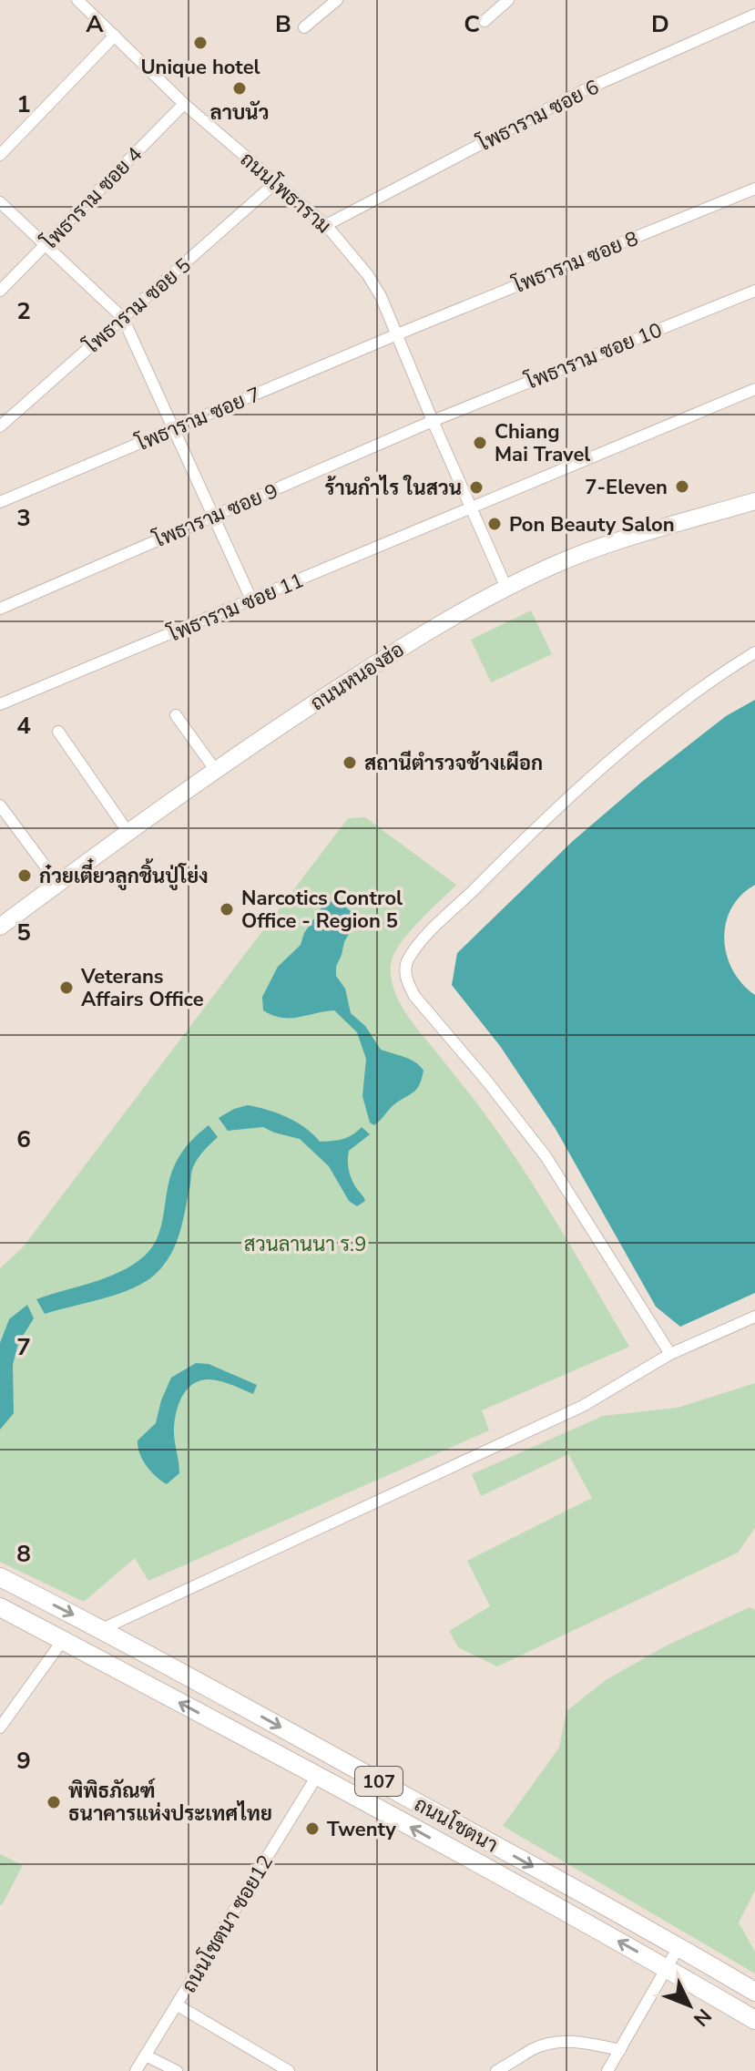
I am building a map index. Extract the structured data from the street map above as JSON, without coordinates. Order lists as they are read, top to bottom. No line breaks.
{"streets":{"main road":["ถนนหนองฮ่อ","107","ถนนโชตนา"],"street":["โพธาราม ซอย 6","ถนนโพธาราม","โพธาราม ซอย 4","โพธาราม ซอย 8","โพธาราม ซอย 5","โพธาราม ซอย 10","โพธาราม ซอย 7","โพธาราม ซอย 9","โพธาราม ซอย 11","ถนนโชตนา ซอย12"]},"crossings":[["โพธาราม ซอย 6","ถนนโพธาราม"],["ถนนโพธาราม","โพธาราม ซอย 4"],["ถนนโพธาราม","โพธาราม ซอย 8"],["ถนนโพธาราม","โพธาราม ซอย 5"],["ถนนโพธาราม","โพธาราม ซอย 10"],["ถนนโพธาราม","โพธาราม ซอย 7"],["ถนนโพธาราม","โพธาราม ซอย 9"],["ถนนโพธาราม","โพธาราม ซอย 11"],["ถนนโพธาราม","ถนนหนองฮ่อ"],["โพธาราม ซอย 8","โพธาราม ซอย 7"],["โพธาราม ซอย 10","โพธาราม ซอย 9"],["ถนนโชตนา","ถนนโชตนา ซอย12"]],"parks":["สวนลานนา ร.9"],"places":["Unique hotel","ลาบนัว","Chiang Mai Travel","7-Eleven","ร้านกำไร ในสวน","Pon Beauty Salon","สถานีตำรวจช้างเผือก","ก๋วยเตี๋ยวลูกชิ้นปู่โย่ง","Narcotics Control Office - Region 5","Veterans Affairs Office","พิพิธภัณฑ์ ธนาคารแห่งประเทศไทย","Twenty"],"north":"bottom right","grid":{"columns":["A","B","C","D"],"rows":["1","2","3","4","5","6","7","8","9"]}}
